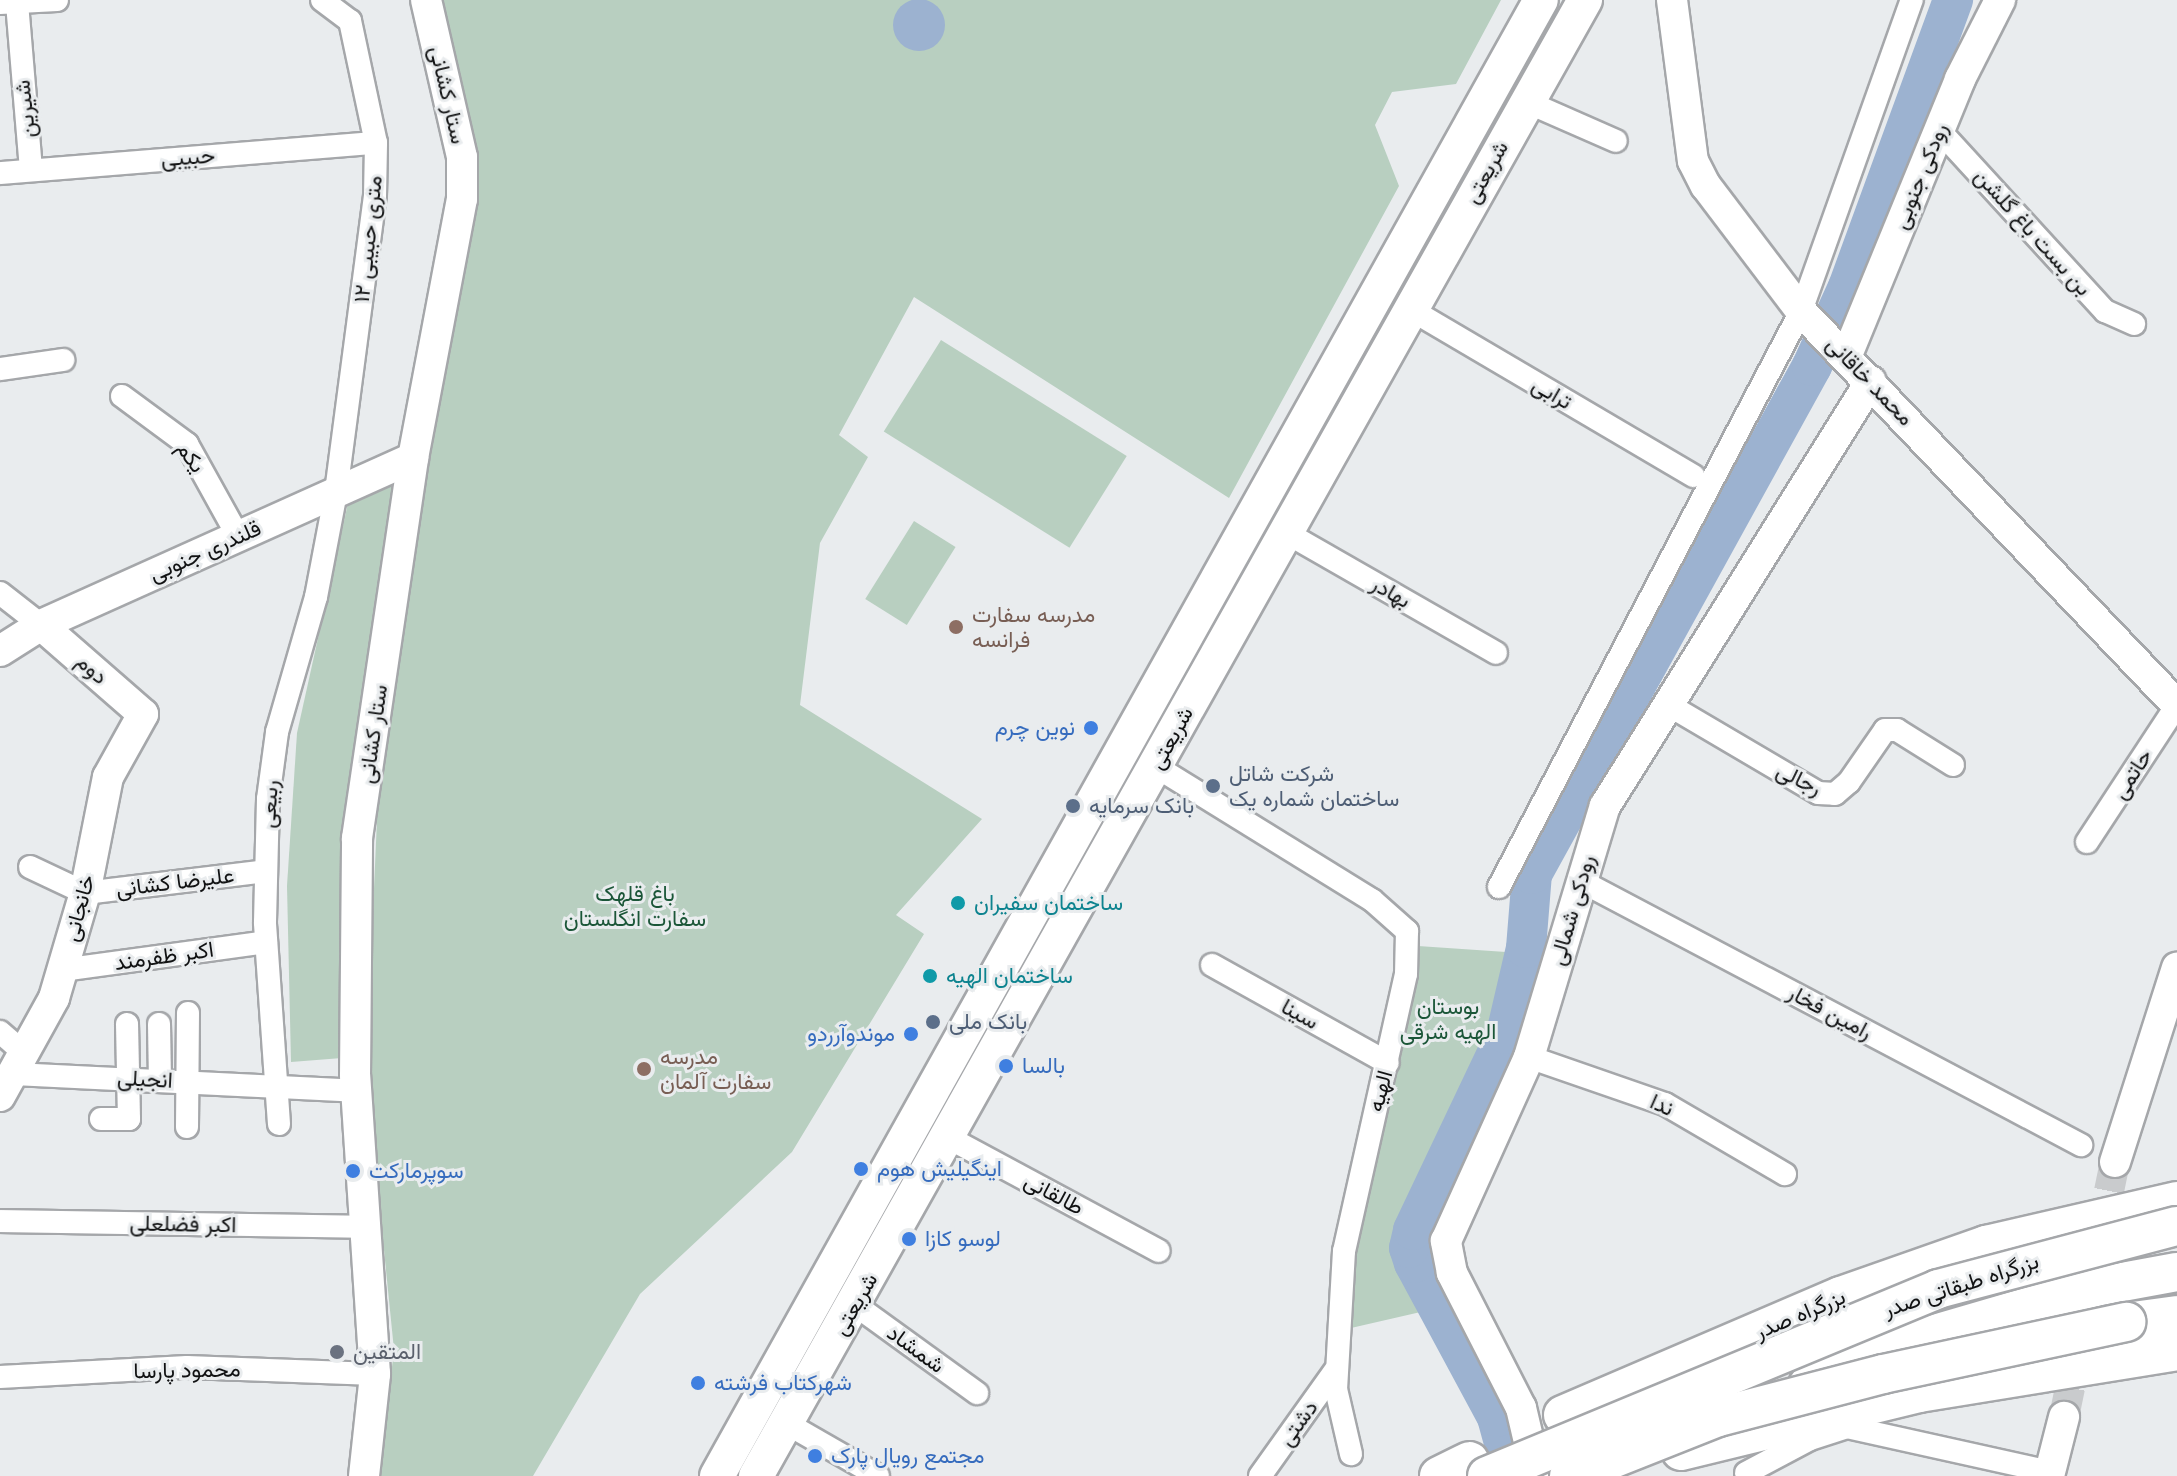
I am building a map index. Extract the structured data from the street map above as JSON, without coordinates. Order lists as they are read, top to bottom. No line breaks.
{"streets":{"highway":["بزرگراه طبقاتی صدر","بزرگراه صدر"],"main road":["شریعتی"],"street":["ستار کشانی","شیرین","حبیبی","رودکی جنوبی","بن بست باغ گلشن","۱۲ متری حبیبی","محمد خاقانی","ترابی","یکم","قلندری جنوبی","بهادر","دوم","حاتمی","رجالی","ربیعی","علیرضا کشانی","خانجانی","رودکی شمالی","اکبر ظفرمند","رامین فخار","سینا","انجیلی","الهیه","ندا","طالقانی","اکبر فضلعلی","شمشاد","محمود پارسا","دشتی"]},"crossings":[["ستار کشانی","قلندری جنوبی"],["ستار کشانی","انجیلی"],["ستار کشانی","اکبر فضلعلی"],["ستار کشانی","محمود پارسا"],["شیرین","حبیبی"],["حبیبی","۱۲ متری حبیبی"],["شریعتی","ترابی"],["شریعتی","بهادر"],["شریعتی","الهیه"],["شریعتی","طالقانی"],["شریعتی","شمشاد"],["رودکی جنوبی","بن بست باغ گلشن"],["رودکی جنوبی","محمد خاقانی"],["۱۲ متری حبیبی","قلندری جنوبی"],["۱۲ متری حبیبی","ربیعی"],["محمد خاقانی","حاتمی"],["محمد خاقانی","رودکی شمالی"],["یکم","قلندری جنوبی"],["قلندری جنوبی","دوم"],["قلندری جنوبی","ربیعی"],["دوم","خانجانی"],["رجالی","رودکی شمالی"],["ربیعی","علیرضا کشانی"],["ربیعی","اکبر ظفرمند"],["ربیعی","انجیلی"],["علیرضا کشانی","خانجانی"],["خانجانی","اکبر ظفرمند"],["خانجانی","انجیلی"],["رودکی شمالی","رامین فخار"],["رودکی شمالی","ندا"],["سینا","الهیه"],["الهیه","دشتی"],["بزرگراه طبقاتی صدر","بزرگراه صدر"]],"parks":["باغ قلهک سفارت انگلستان","بوستان الهیه شرقی"],"places":["مدرسه سفارت فرانسه","نوین چرم","شرکت شاتل ساختمان شماره یک","بانک سرمایه","ساختمان سفیران","ساختمان الهیه","بانک ملی","موندوآرردو","بالسا","مدرسه سفارت آلمان","اینگیلیش هوم","سوپرمارکت","لوسو کازا","المتقین","شهرکتاب فرشته","مجتمع رویال پارک"]}
